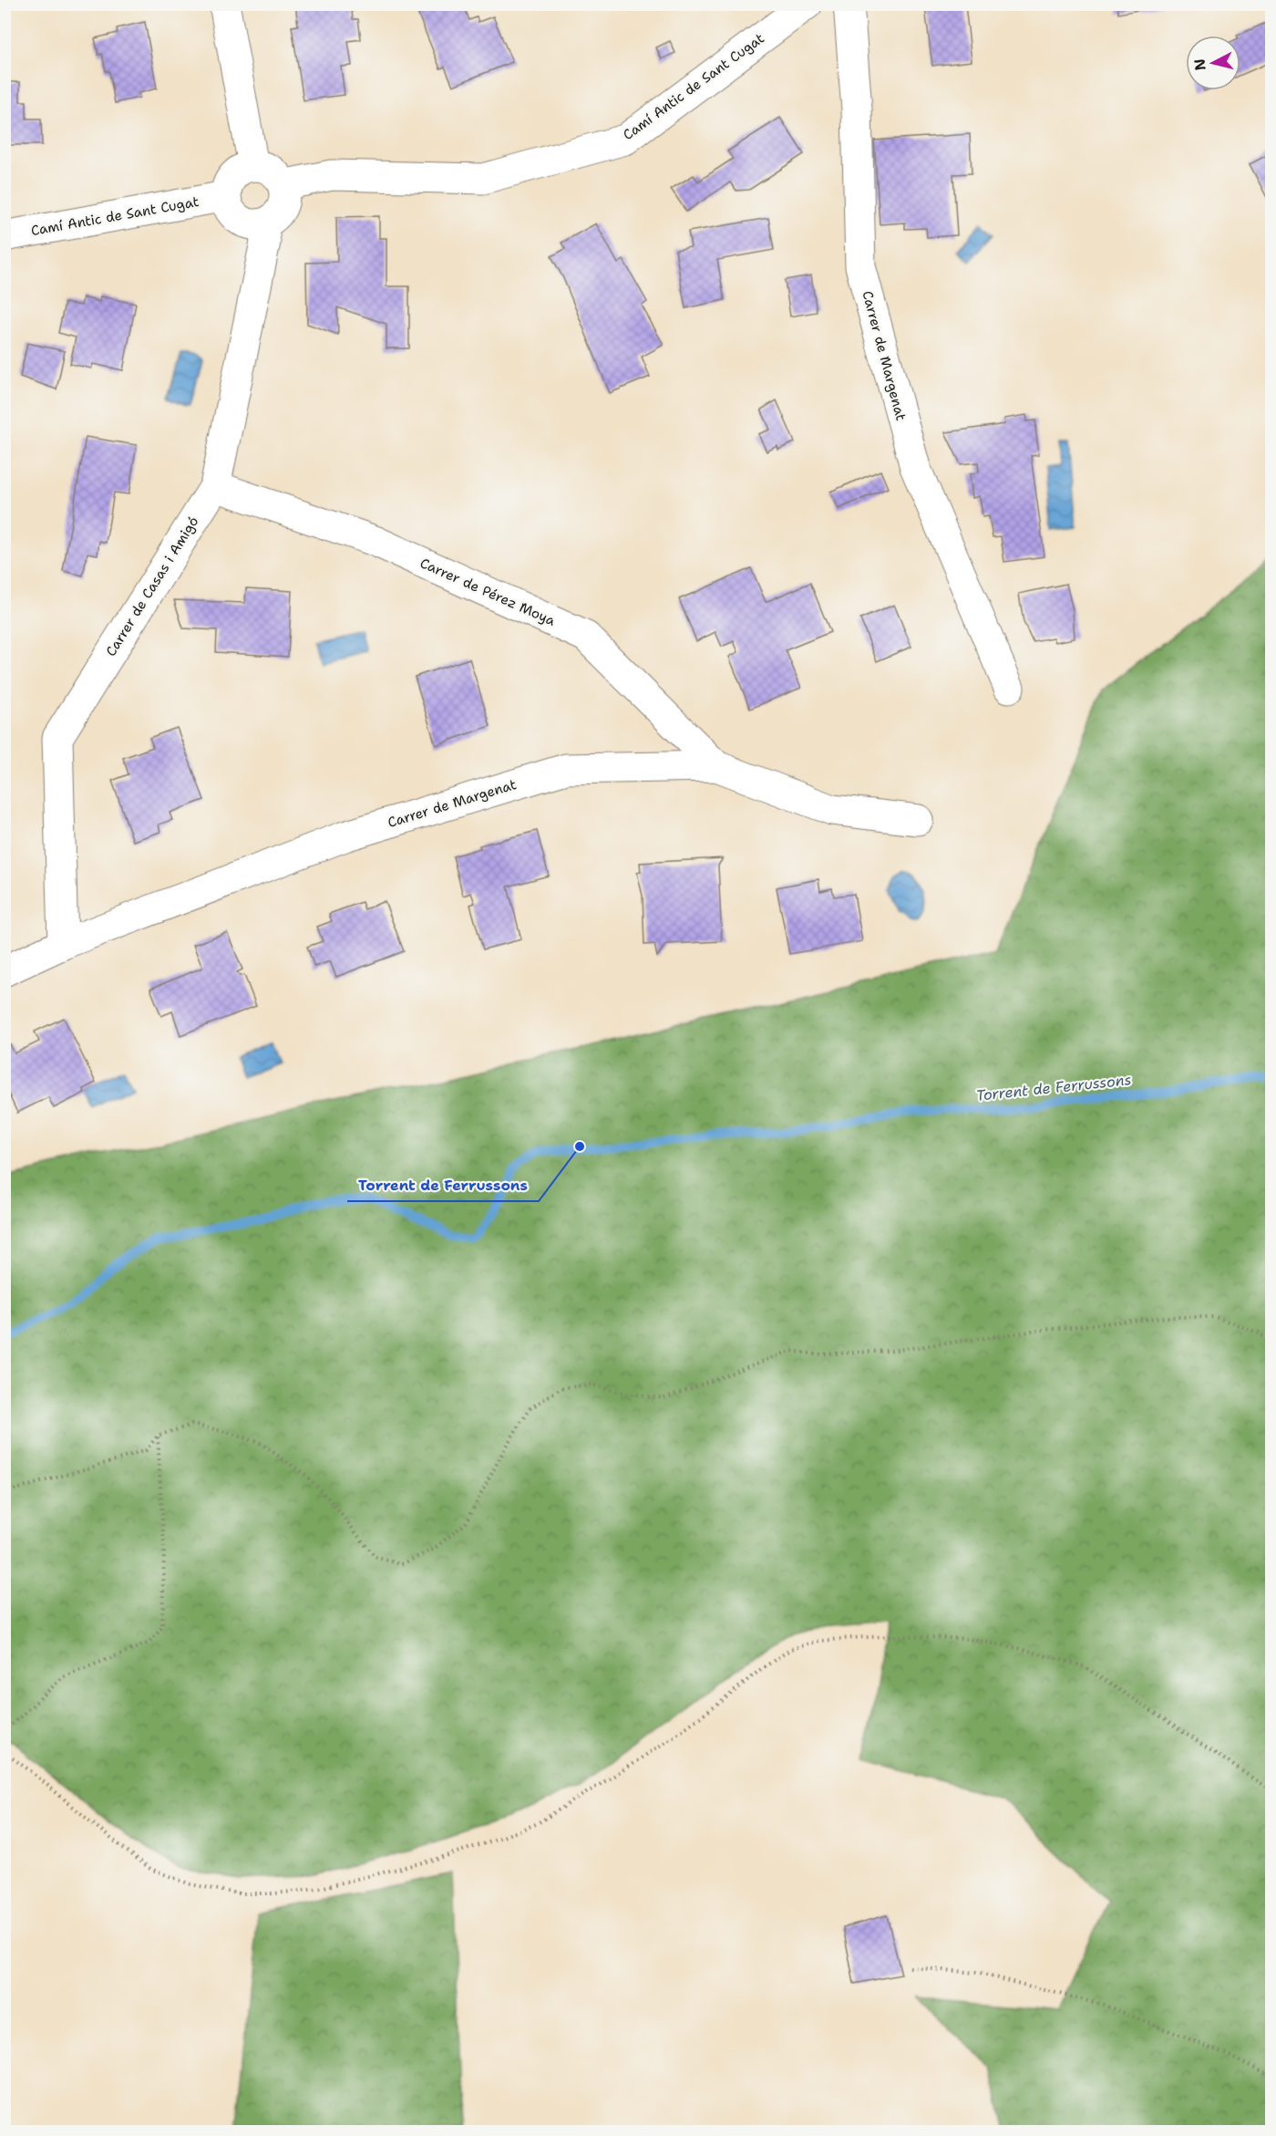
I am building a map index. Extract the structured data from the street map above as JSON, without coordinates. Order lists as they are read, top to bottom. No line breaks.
{"streets":{"street":["Camí Antic de Sant Cugat","Carrer de Margenat","Carrer de Casas i Amigó","Carrer de Pérez Moya"]},"crossings":[["Camí Antic de Sant Cugat","Carrer de Casas i Amigó"],["Carrer de Margenat","Carrer de Casas i Amigó"],["Carrer de Margenat","Carrer de Pérez Moya"],["Carrer de Casas i Amigó","Carrer de Pérez Moya"]],"water":["Torrent de Ferrussons"],"places":["Torrent de Ferrussons"],"north":"left"}
